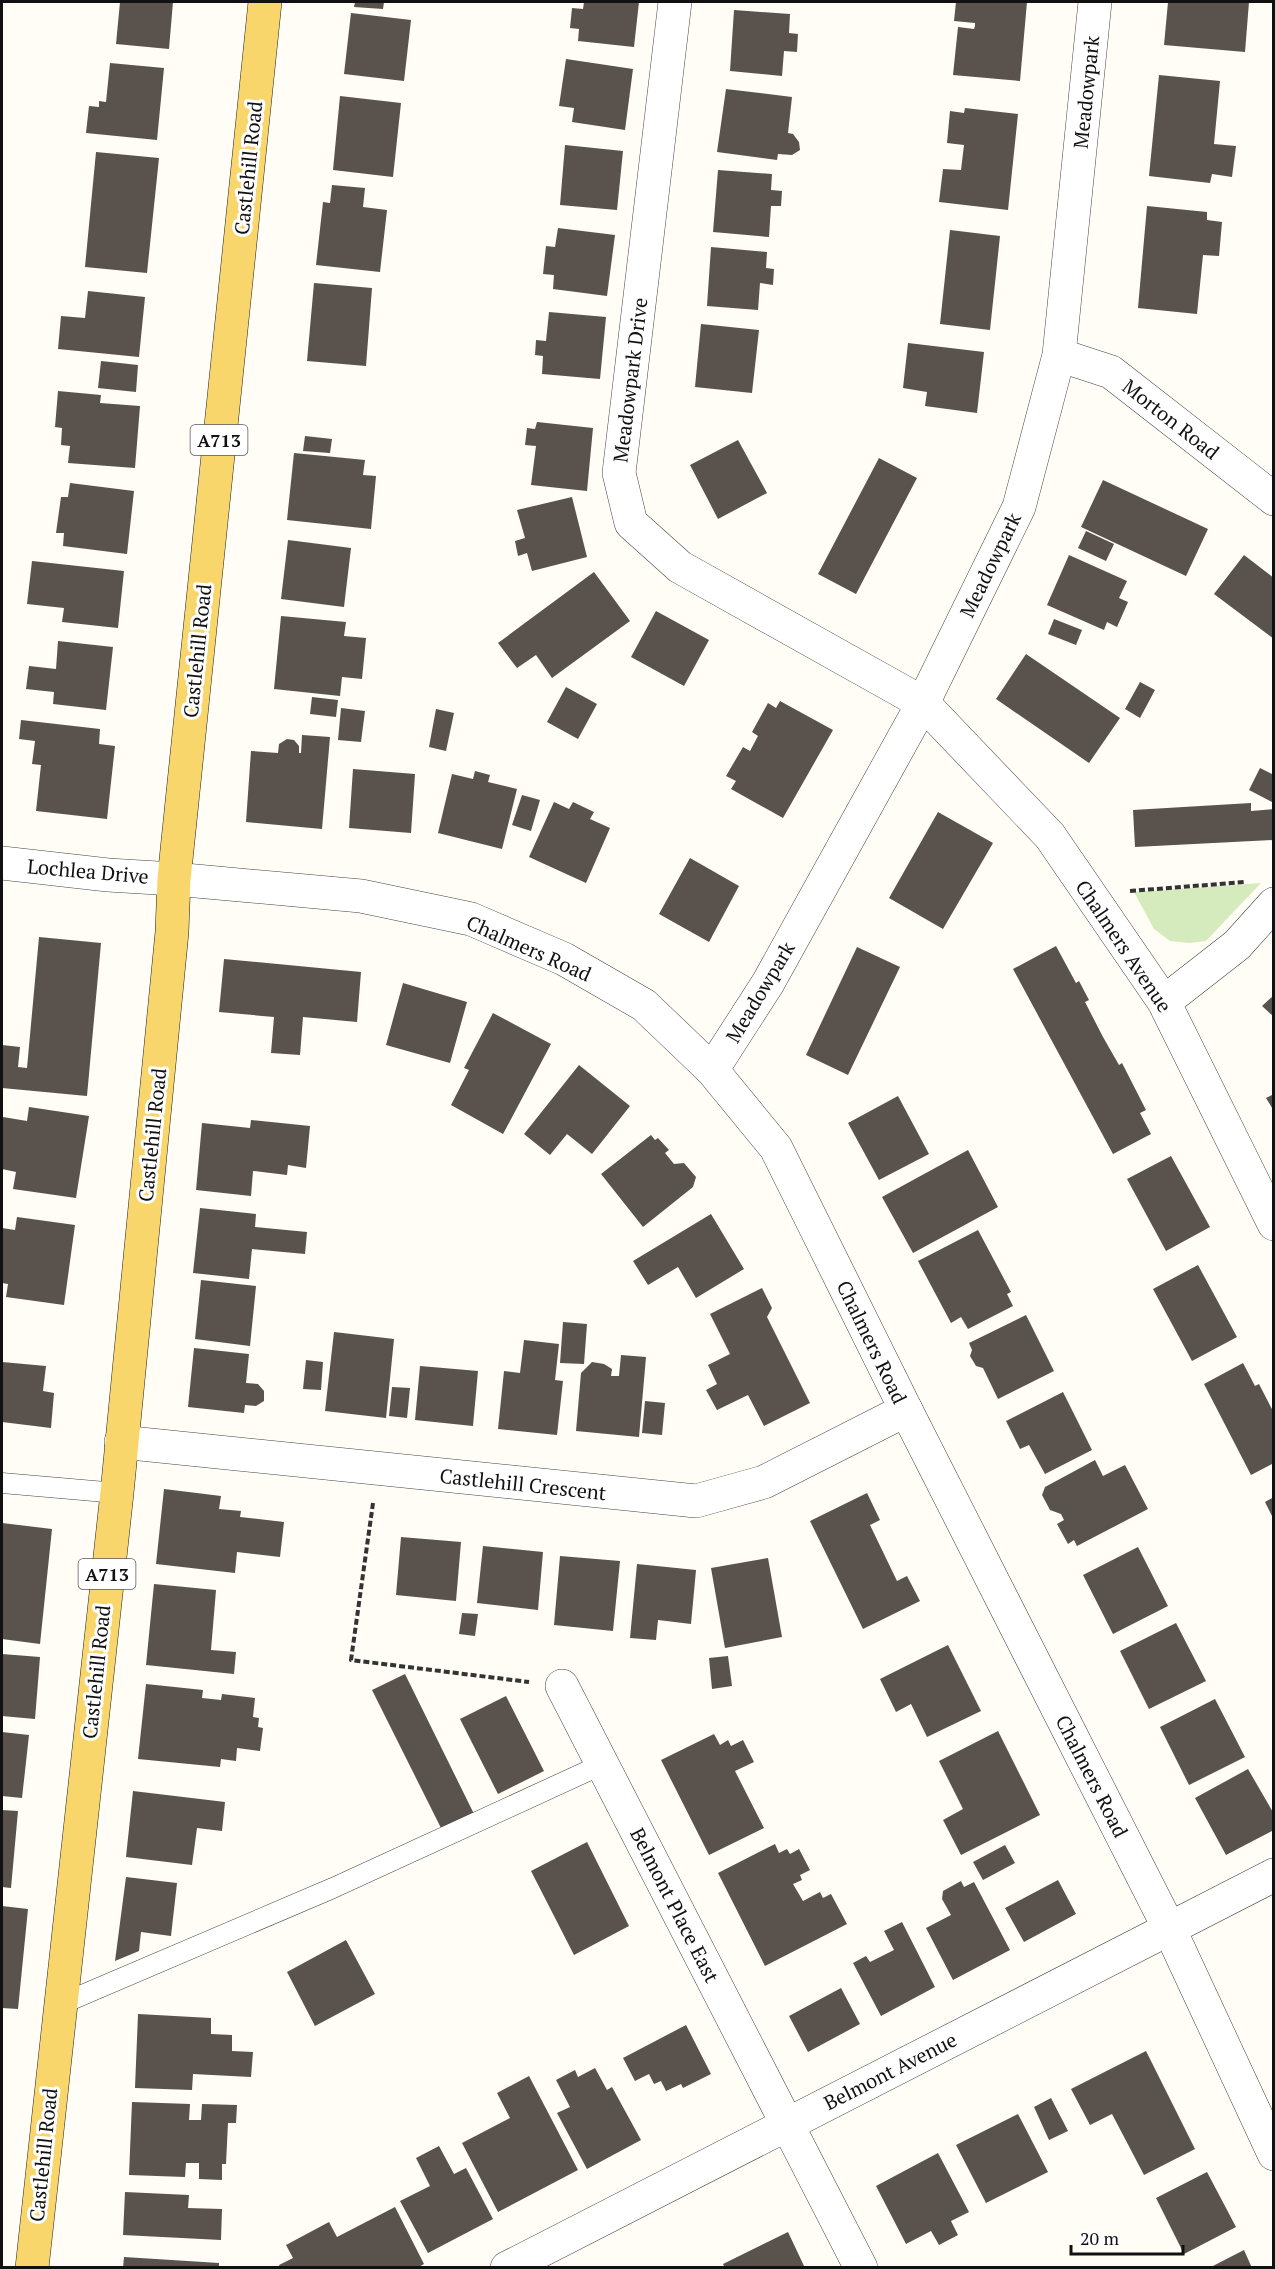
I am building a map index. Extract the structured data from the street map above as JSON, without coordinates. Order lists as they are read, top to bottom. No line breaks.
{"streets":{"main road":["Castlehill Road","A713"],"street":["Meadowpark","Meadowpark Drive","Morton Road","Lochlea Drive","Chalmers Avenue","Chalmers Road","Castlehill Crescent","Belmont Place East","Belmont Avenue"]},"crossings":[["Meadowpark","Meadowpark Drive"],["Meadowpark","Morton Road"],["Meadowpark","Chalmers Avenue"],["Meadowpark","Chalmers Road"],["Castlehill Road","Lochlea Drive"],["Castlehill Road","Chalmers Road"],["Castlehill Road","Castlehill Crescent"],["Meadowpark Drive","Chalmers Avenue"],["Lochlea Drive","Chalmers Road"],["Chalmers Road","Castlehill Crescent"],["Chalmers Road","Belmont Avenue"],["Belmont Place East","Belmont Avenue"]],"scale_bar":"20 m"}
